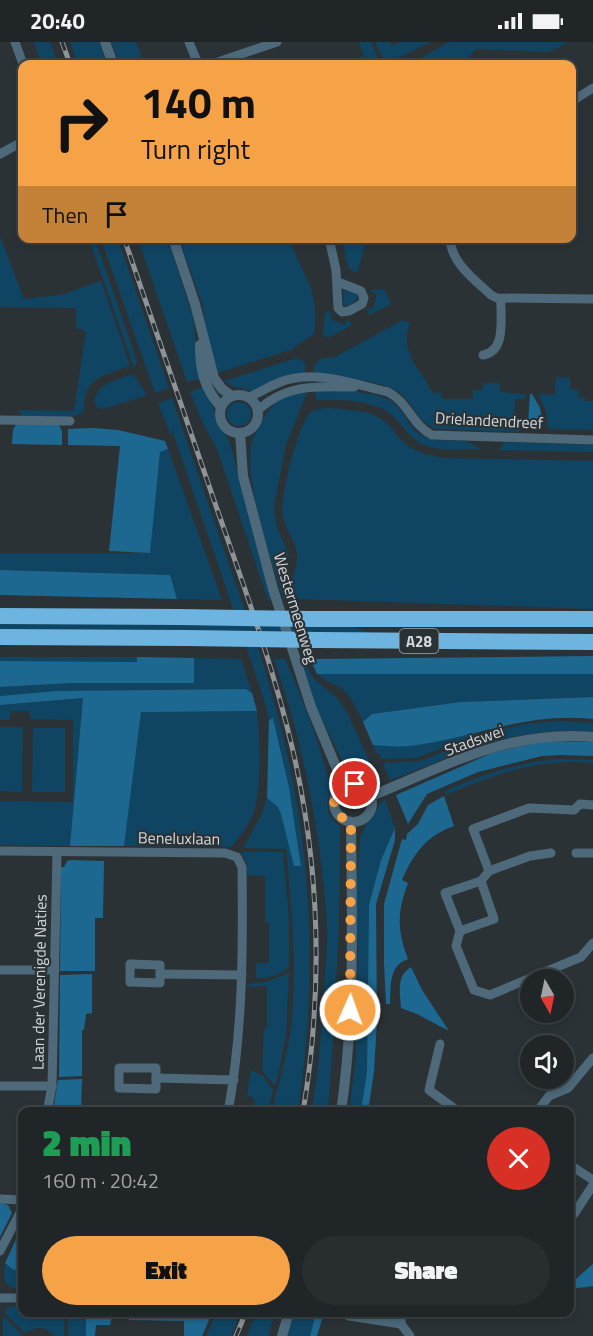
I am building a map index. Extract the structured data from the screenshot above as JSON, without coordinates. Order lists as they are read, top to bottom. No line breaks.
{"streets":{"highway":["A28"],"street":["Drielandendreef","Westermeenweg","Stadswei","Beneluxlaan","Laan der Verenigde Naties"]},"crossings":[["Drielandendreef","Westermeenweg"],["Westermeenweg","Stadswei"],["Beneluxlaan","Laan der Verenigde Naties"]],"north":"bottom","page":{"status":"20:40","turn":["140 m","Turn right"],"then":"Then","heading":["2 min","160 m · 20:42"],"buttons":["Exit","Share"]}}
